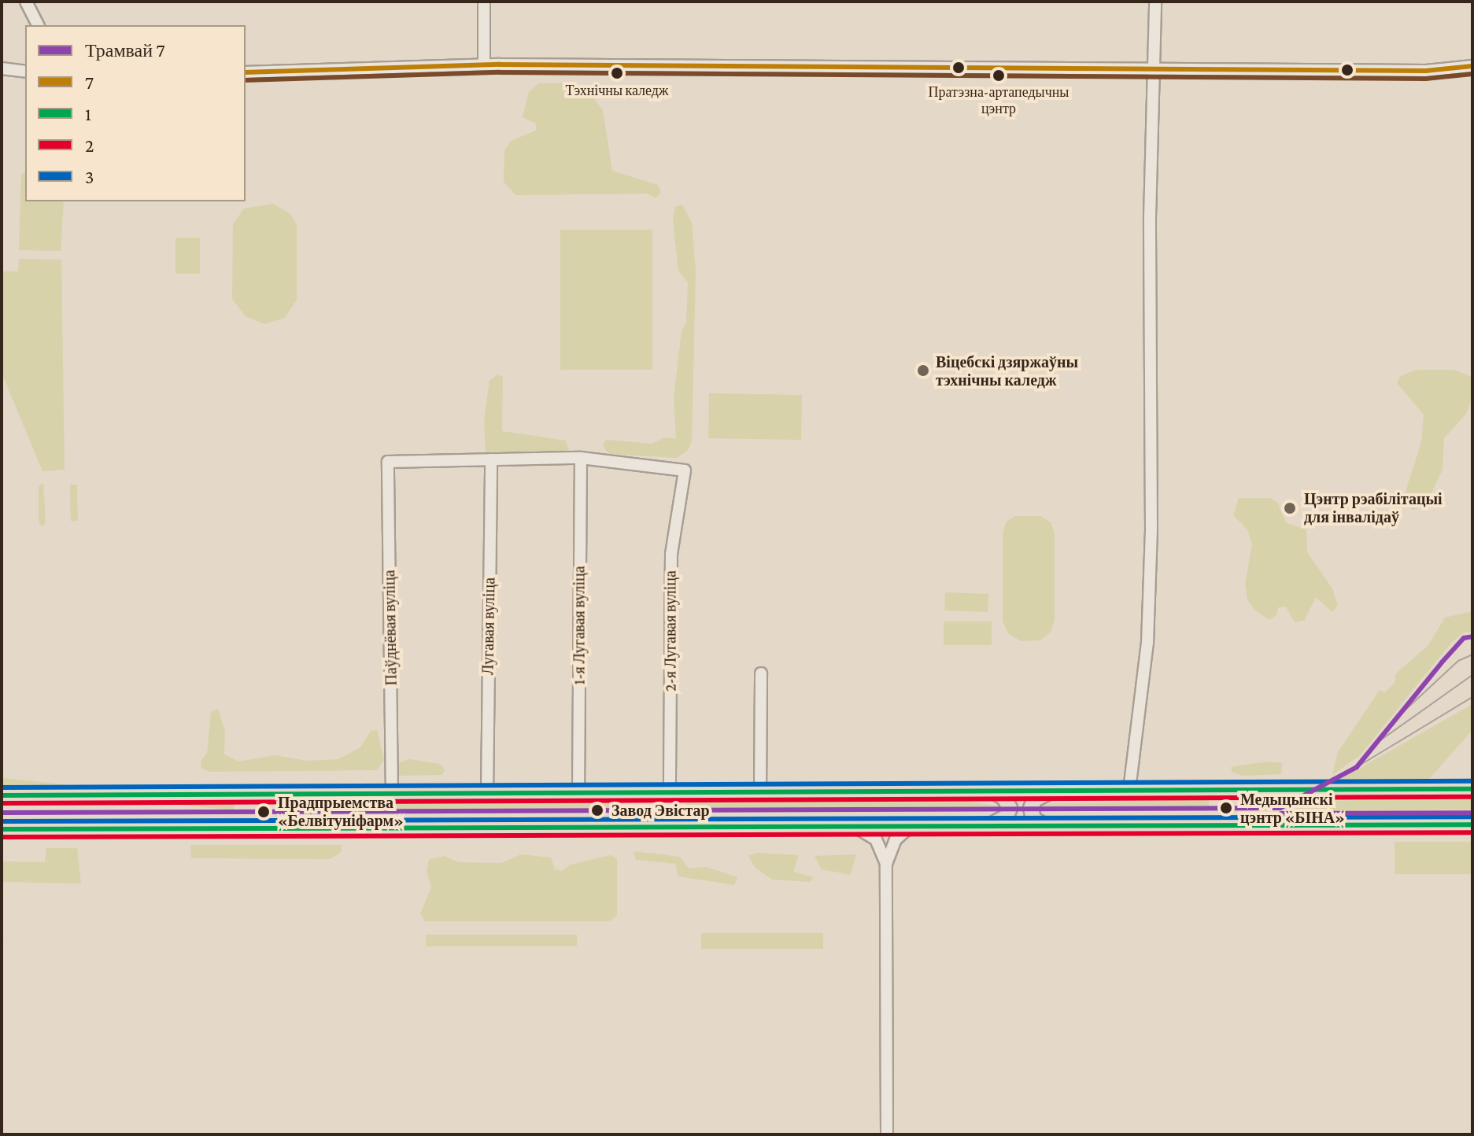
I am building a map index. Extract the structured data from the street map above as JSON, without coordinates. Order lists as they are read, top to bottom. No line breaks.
{"streets":{"street":["1-я Лугавая вуліца","Лугавая вуліца","Паўднёвая вуліца","2-я Лугавая вуліца"]},"crossings":[["1-я Лугавая вуліца","2-я Лугавая вуліца"],["Лугавая вуліца","Паўднёвая вуліца"]],"places":["Тэхнічны каледж","Пратэзна-артапедычны цэнтр","Віцебскі дзяржаўны тэхнічны каледж","Цэнтр рэабілітацыі для інвалідаў","Медыцынскі цэнтр «БІНА»","Завод Эвістар","Прадпрыемства «Белвітуніфарм»"],"lines":["transit line 7","tram line 7","transit line 3","transit line 1","transit line 2"],"legend":["Трамвай 7","7","1","2","3"]}
